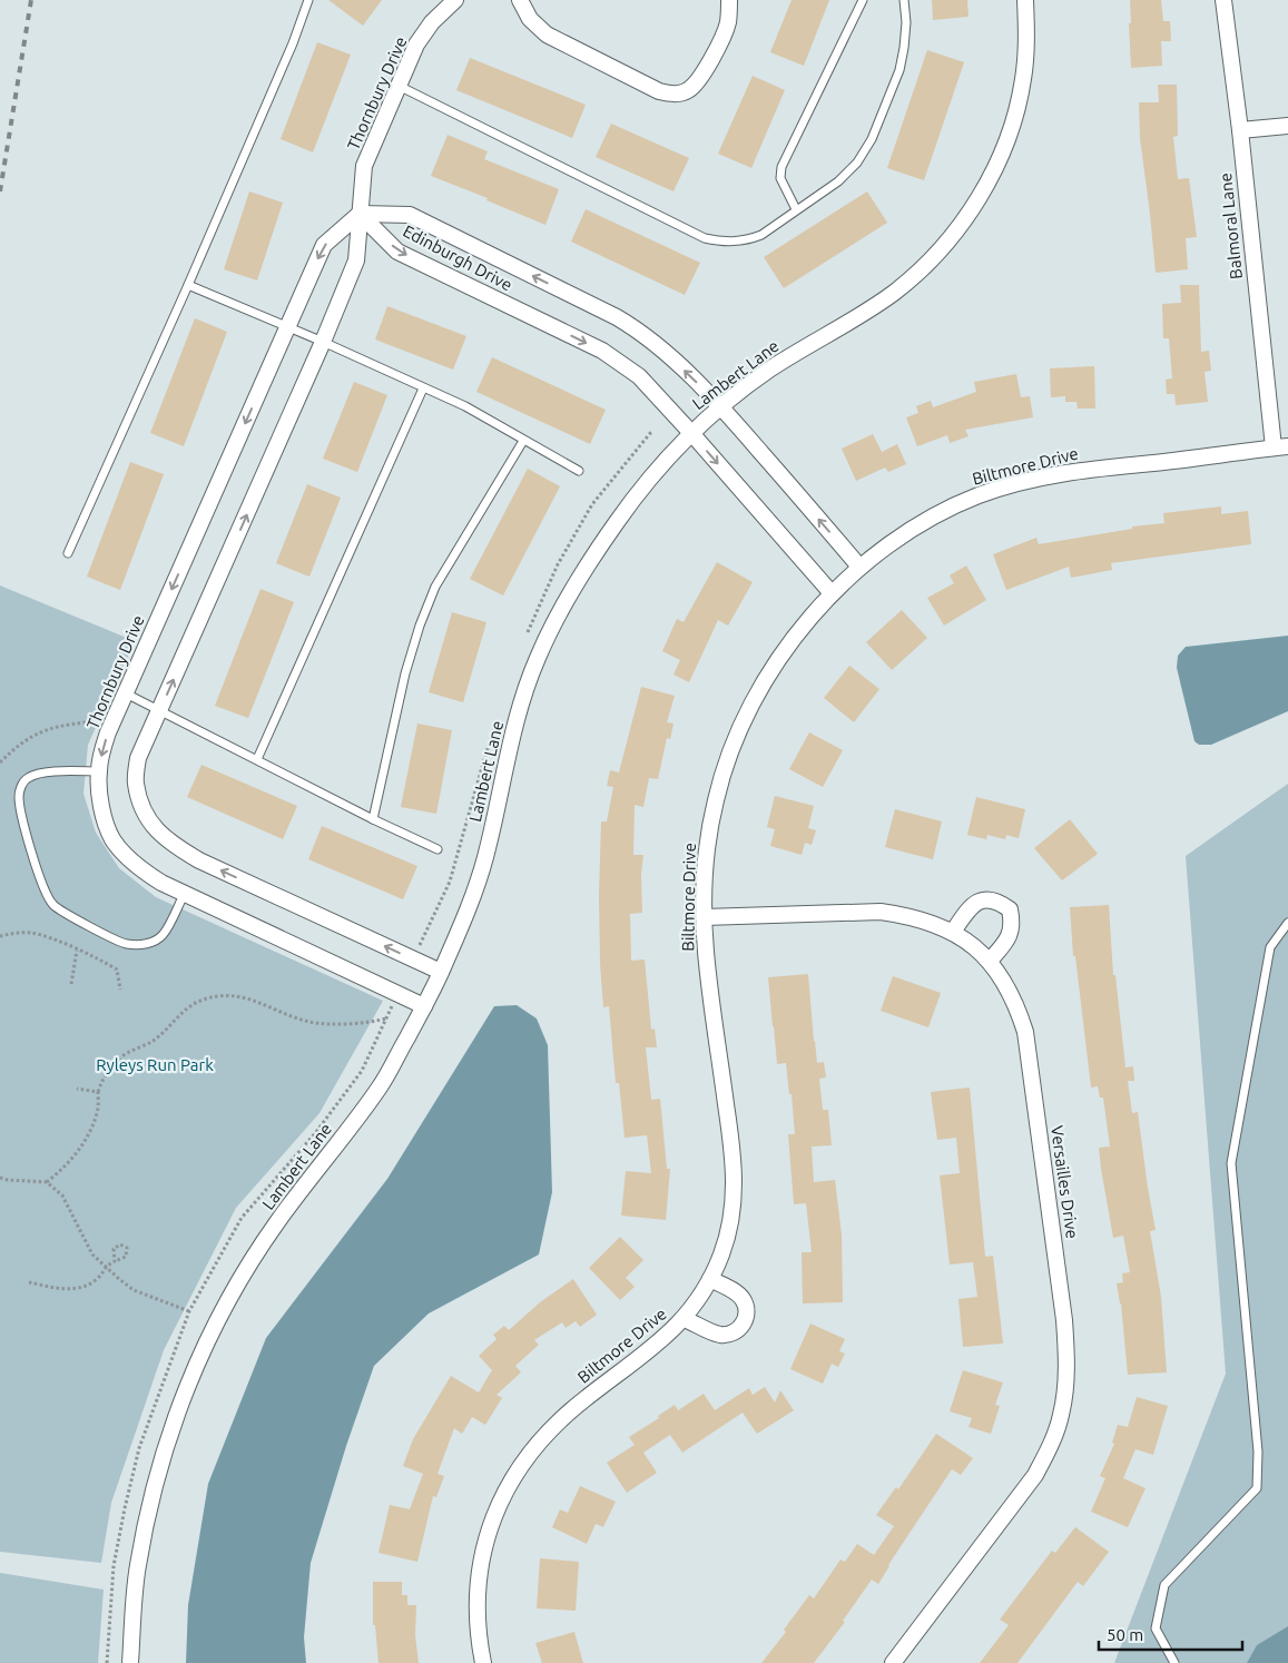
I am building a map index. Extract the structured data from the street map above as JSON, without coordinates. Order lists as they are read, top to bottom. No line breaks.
{"streets":{"street":["Thornbury Drive","Balmoral Lane","Edinburgh Drive","Lambert Lane","Biltmore Drive","Versailles Drive"]},"crossings":[["Thornbury Drive","Edinburgh Drive"],["Thornbury Drive","Lambert Lane"],["Balmoral Lane","Biltmore Drive"],["Edinburgh Drive","Lambert Lane"],["Edinburgh Drive","Biltmore Drive"],["Biltmore Drive","Versailles Drive"]],"parks":["Ryleys Run Park"],"scale_bar":"50 m"}
